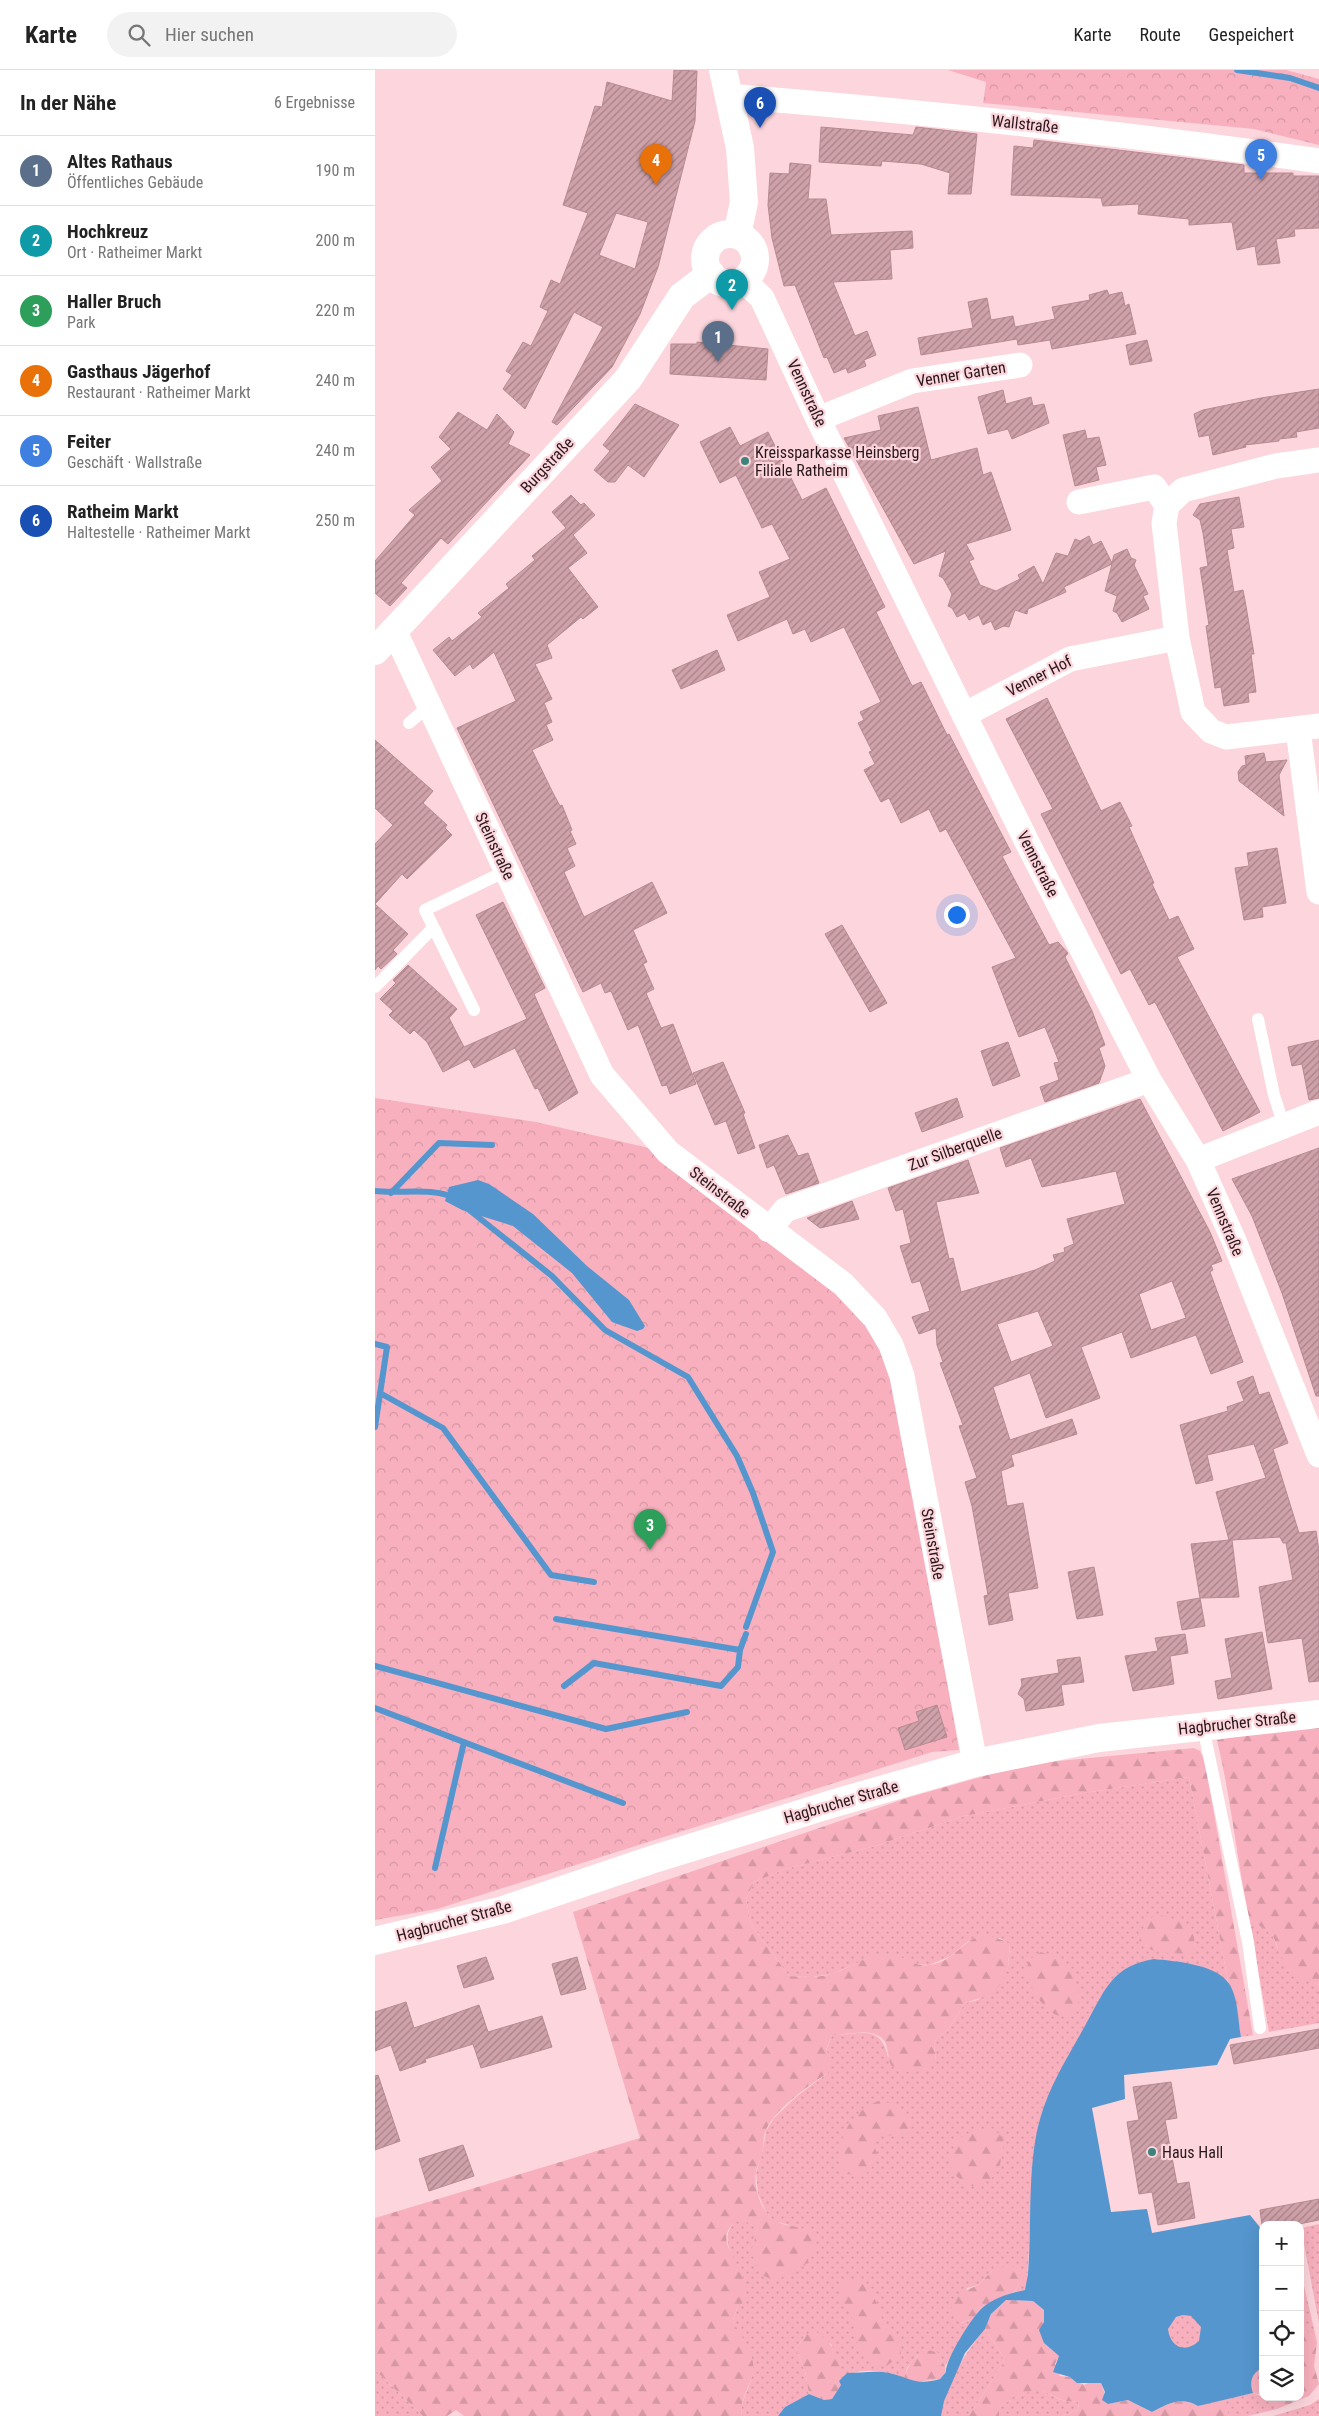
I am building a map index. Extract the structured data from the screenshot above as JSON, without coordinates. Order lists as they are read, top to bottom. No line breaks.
{"streets":{"main road":["Burgstraße","Hagbrucher Straße"],"street":["Wallstraße","Venner Garten","Vennstraße","Venner Hof","Steinstraße","Zur Silberquelle"]},"crossings":[["Venner Garten","Vennstraße"],["Vennstraße","Burgstraße"],["Vennstraße","Venner Hof"],["Vennstraße","Zur Silberquelle"],["Burgstraße","Steinstraße"],["Steinstraße","Zur Silberquelle"],["Steinstraße","Hagbrucher Straße"]],"places":["Kreissparkasse Heinsberg Filiale Ratheim","Haus Hall"],"page":{"header":"Karte","search":"Hier suchen","nav":["Karte","Route","Gespeichert"],"heading":["In der Nähe","6 Ergebnisse"],"pins":["6","5","4","2","1","3"],"list":[{"mark":"1","name":"Altes Rathaus","note":"Öffentliches Gebäude","value":"190 m"},{"mark":"2","name":"Hochkreuz","note":"Ort · Ratheimer Markt","value":"200 m"},{"mark":"3","name":"Haller Bruch","note":"Park","value":"220 m"},{"mark":"4","name":"Gasthaus Jägerhof","note":"Restaurant · Ratheimer Markt","value":"240 m"},{"mark":"5","name":"Feiter","note":"Geschäft · Wallstraße","value":"240 m"},{"mark":"6","name":"Ratheim Markt","note":"Haltestelle · Ratheimer Markt","value":"250 m"}],"map_buttons":["+","−"]}}
